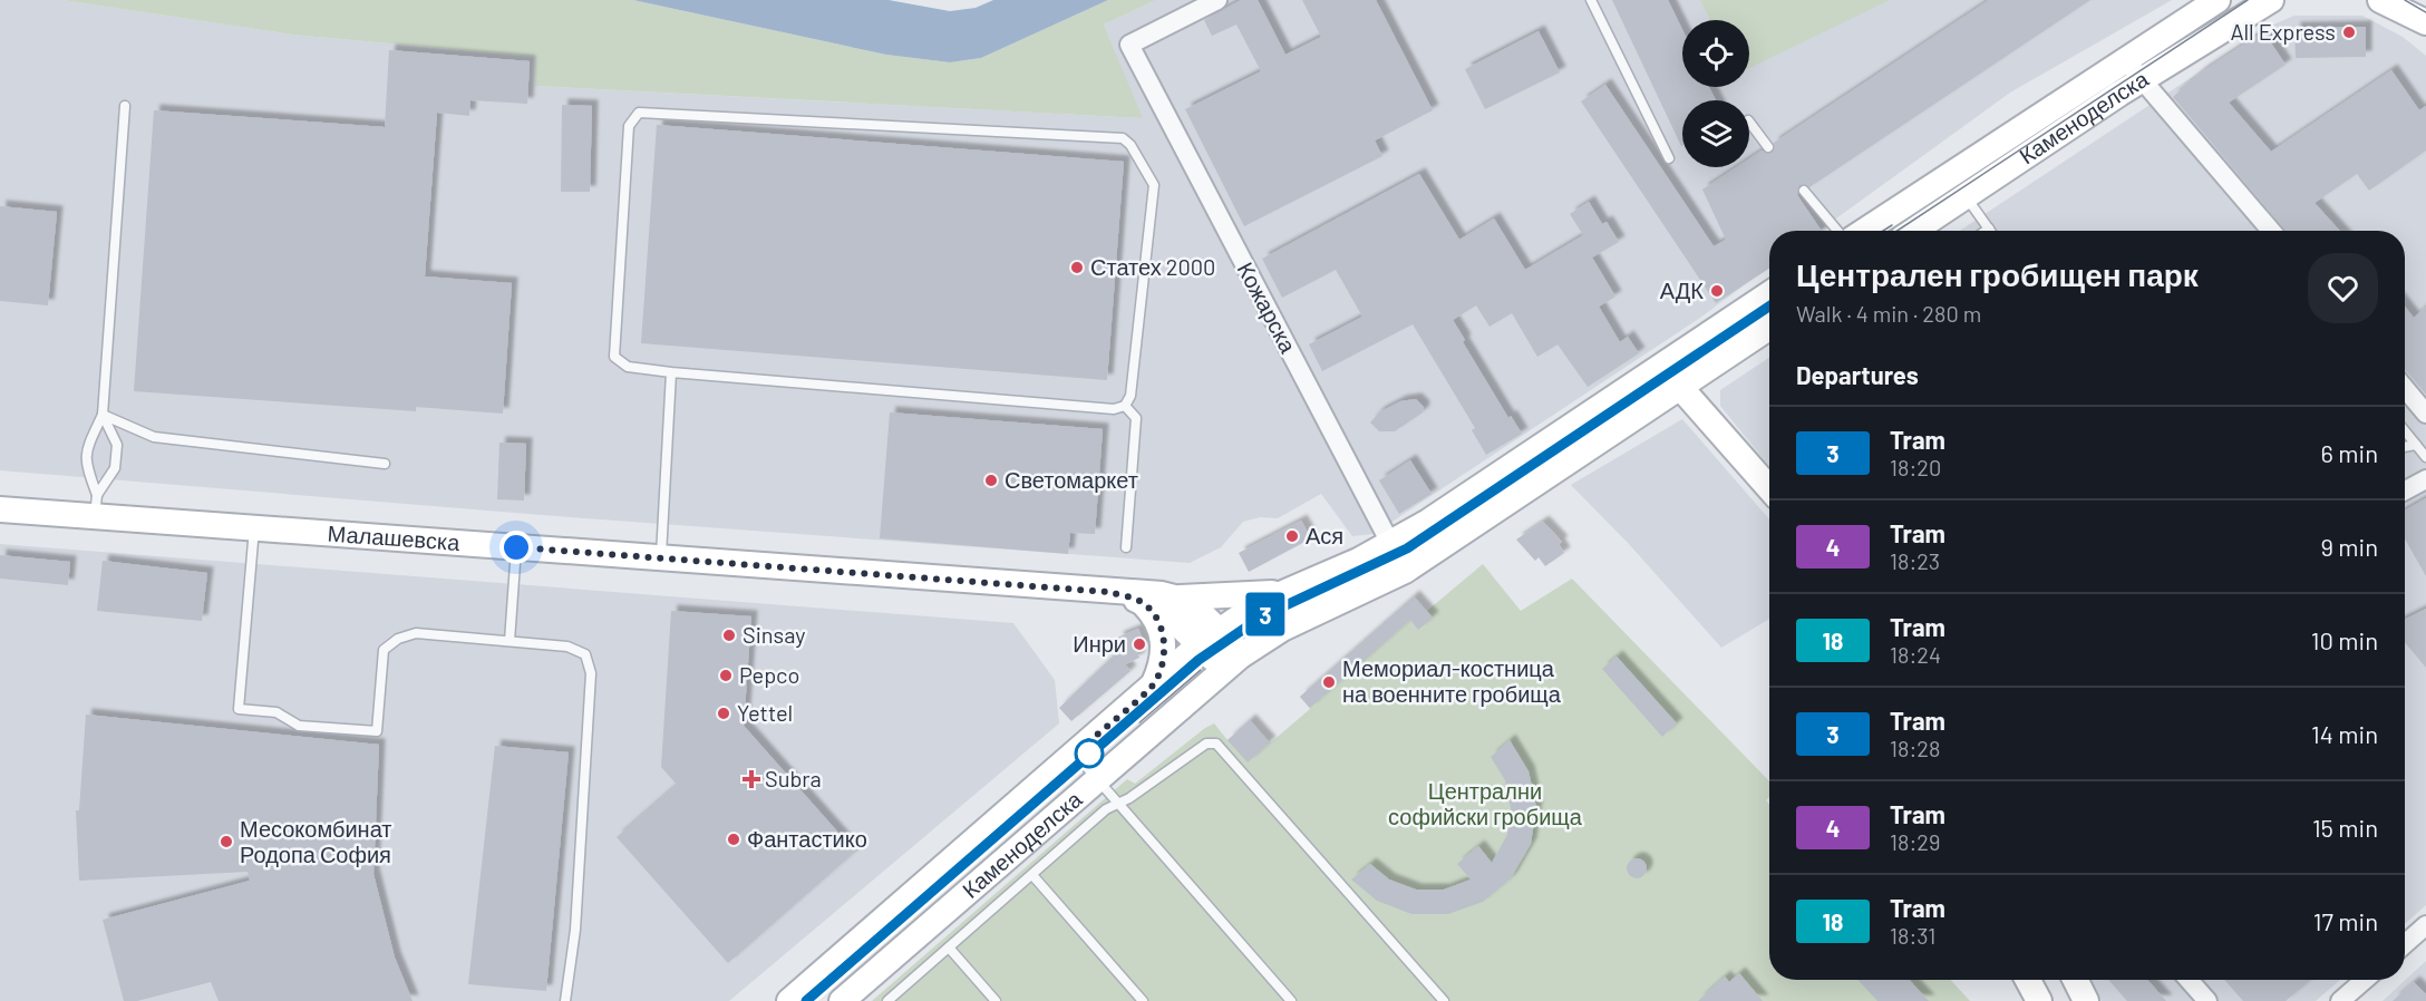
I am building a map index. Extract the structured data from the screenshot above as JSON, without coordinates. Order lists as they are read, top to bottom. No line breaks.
{"streets":{"street":["Каменоделска","Кожарска","Малашевска"]},"crossings":[["Каменоделска","Кожарска"],["Каменоделска","Малашевска"]],"parks":["Централни софийски гробища"],"places":{"other":["All Express","Статех 2000","АДК","Светомаркет","Ася","Sinsay","Инри","Pepco","Мемориал-костница на военните гробища","Yettel","Фантастико","Месокомбинат Родопа София"],"health":["Subra"]},"lines":["tram line 3"],"page":{"on_map":"3","heading":[["Централен гробищен парк","Walk · 4 min · 280 m"],"Departures"],"list":[{"mark":"3","name":"Tram","note":"18:20","value":"6 min"},{"mark":"4","name":"Tram","note":"18:23","value":"9 min"},{"mark":"18","name":"Tram","note":"18:24","value":"10 min"},{"mark":"3","name":"Tram","note":"18:28","value":"14 min"},{"mark":"4","name":"Tram","note":"18:29","value":"15 min"},{"mark":"18","name":"Tram","note":"18:31","value":"17 min"}]}}
